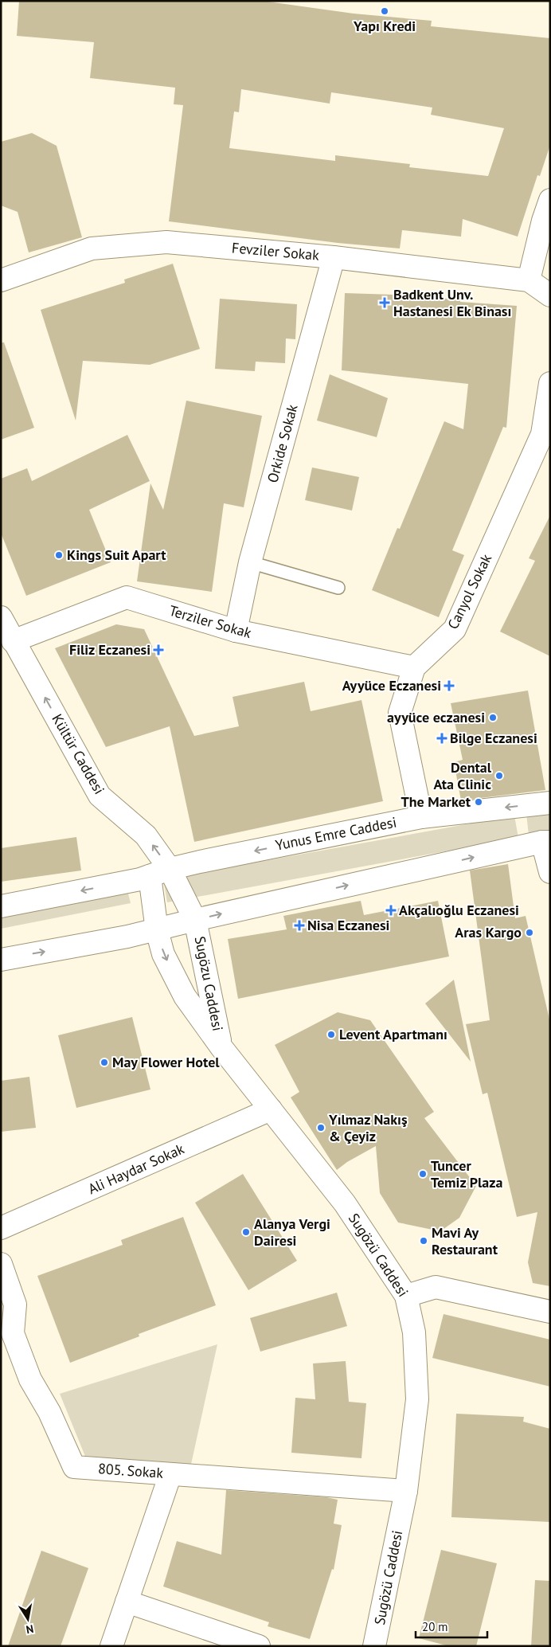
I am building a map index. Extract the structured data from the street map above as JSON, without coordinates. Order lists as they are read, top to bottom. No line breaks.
{"streets":{"street":["Fevziler Sokak","Orkide Sokak","Canyol Sokak","Terziler Sokak","Kültür Caddesi","Yunus Emre Caddesi","Sugözu Caddesi","Ali Haydar Sokak","Sugözü Caddesi","805. Sokak"]},"crossings":[["Fevziler Sokak","Orkide Sokak"],["Orkide Sokak","Terziler Sokak"],["Canyol Sokak","Terziler Sokak"],["Canyol Sokak","Yunus Emre Caddesi"],["Terziler Sokak","Kültür Caddesi"],["Kültür Caddesi","Yunus Emre Caddesi"],["Kültür Caddesi","Sugözu Caddesi"],["Yunus Emre Caddesi","Sugözü Caddesi"],["Sugözu Caddesi","Sugözü Caddesi"],["Ali Haydar Sokak","Sugözü Caddesi"],["Sugözü Caddesi","805. Sokak"]],"one_way":["Kültür Caddesi"],"places":{"other":["Yapı Kredi","Kings Suit Apart","ayyüce eczanesi","Dental Ata Clinic","The Market","Aras Kargo","Levent Apartmanı","May Flower Hotel","Yılmaz Nakış & Çeyiz","Tuncer Temiz Plaza","Alanya Vergi Dairesi","Mavi Ay Restaurant"],"health":["Badkent Unv. Hastanesi Ek Binası","Filiz Eczanesi","Ayyüce Eczanesi","Bilge Eczanesi","Akçalıoğlu Eczanesi","Nisa Eczanesi"]},"scale_bar":"20 m","north":"bottom"}
